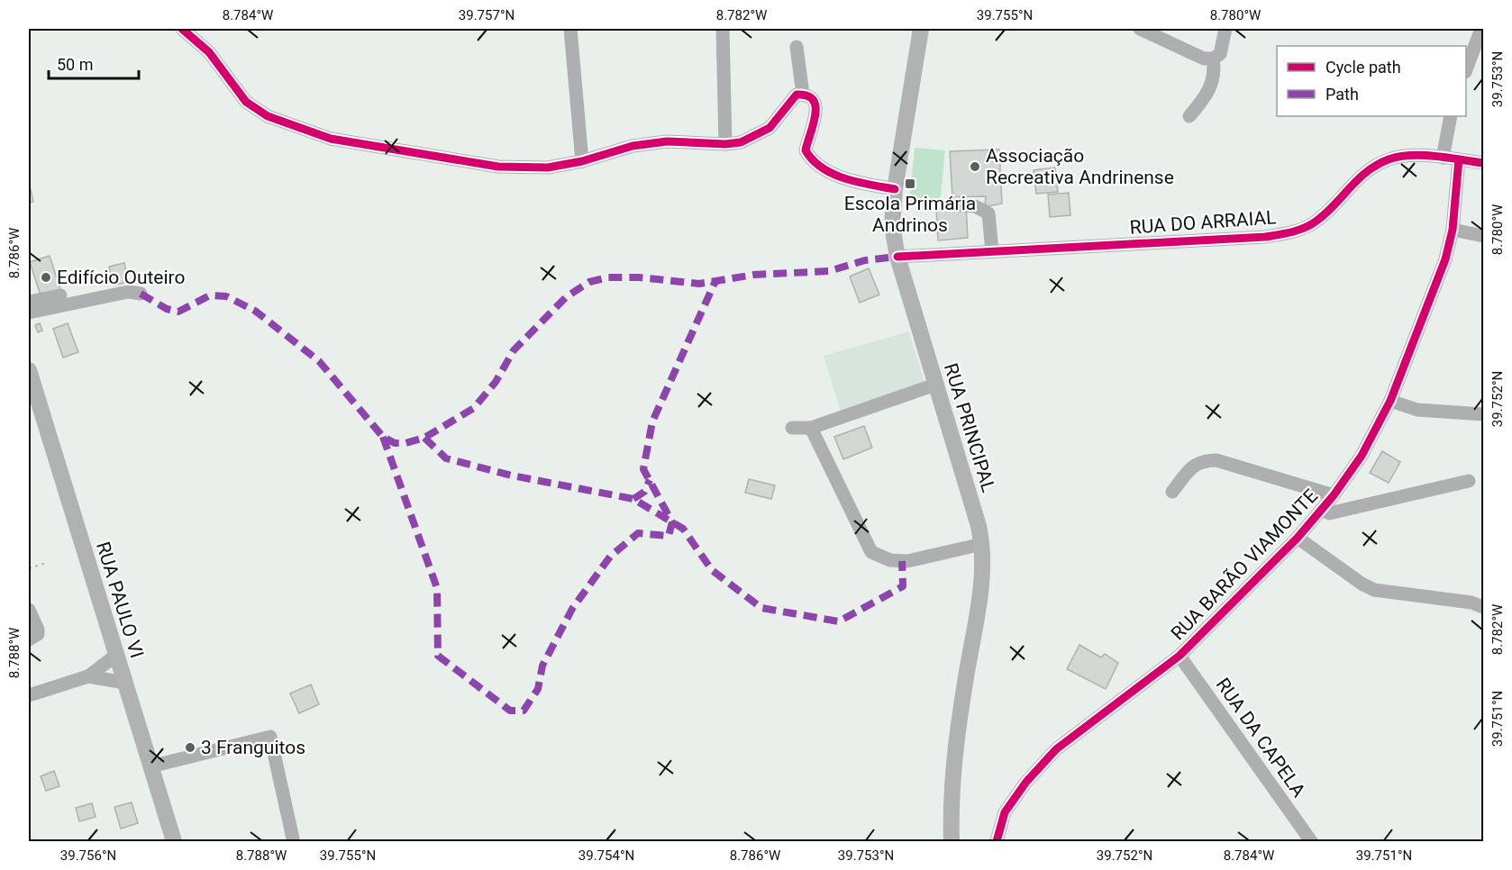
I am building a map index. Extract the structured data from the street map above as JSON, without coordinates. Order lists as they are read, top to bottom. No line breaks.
{"streets":{"main road":["RUA PRINCIPAL","RUA PAULO VI"],"street":["RUA DO ARRAIAL","RUA BARÃO VIAMONTE","RUA DA CAPELA"]},"crossings":[["RUA DO ARRAIAL","RUA PRINCIPAL"],["RUA DO ARRAIAL","RUA BARÃO VIAMONTE"],["RUA BARÃO VIAMONTE","RUA DA CAPELA"]],"places":{"other":["Associação Recreativa Andrinense","Edifício Outeiro","3 Franguitos"],"transit":["Escola Primária Andrinos"]},"legend":["Cycle path","Path"],"scale_bar":"50 m","coordinates":["8.784°W","39.757°N","8.782°W","39.755°N","8.780°W","39.753°N","8.786°W","39.752°N","8.788°W","39.751°N","39.756°N","39.754°N"]}
